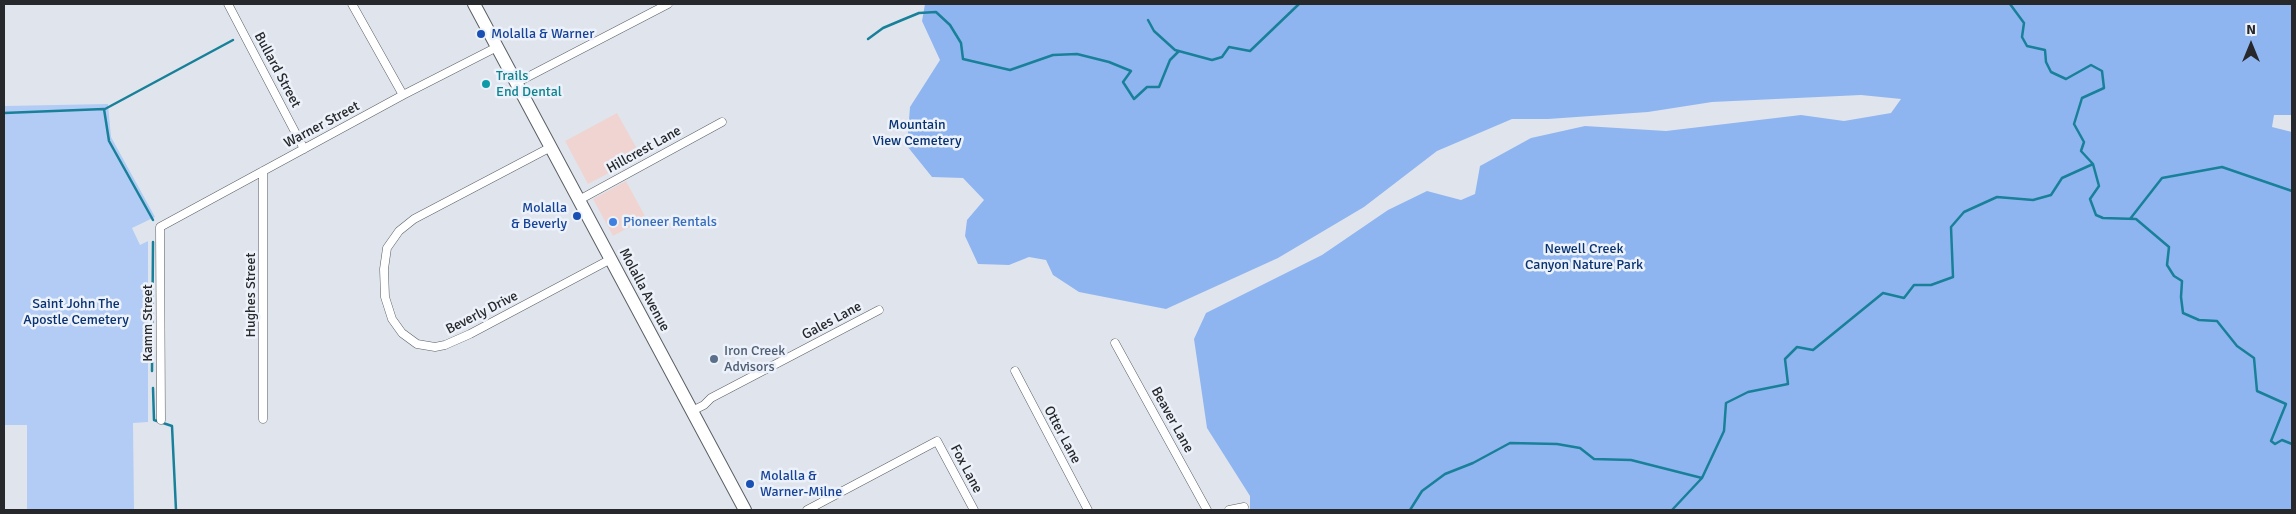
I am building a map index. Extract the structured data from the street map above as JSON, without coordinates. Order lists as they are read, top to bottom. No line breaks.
{"streets":{"main road":["Molalla Avenue"],"street":["Bullard Street","Warner Street","Hillcrest Lane","Hughes Street","Beverly Drive","Gales Lane","Kamm Street","Beaver Lane","Otter Lane","Fox Lane"]},"crossings":[["Bullard Street","Warner Street"],["Warner Street","Molalla Avenue"],["Warner Street","Hughes Street"],["Warner Street","Kamm Street"],["Hillcrest Lane","Molalla Avenue"],["Molalla Avenue","Beverly Drive"],["Molalla Avenue","Gales Lane"]],"parks":["Mountain View Cemetery","Newell Creek Canyon Nature Park","Saint John The Apostle Cemetery"],"places":["Molalla & Warner","Trails End Dental","Molalla & Beverly","Pioneer Rentals","Iron Creek Advisors","Molalla & Warner-Milne"],"north":"top"}
